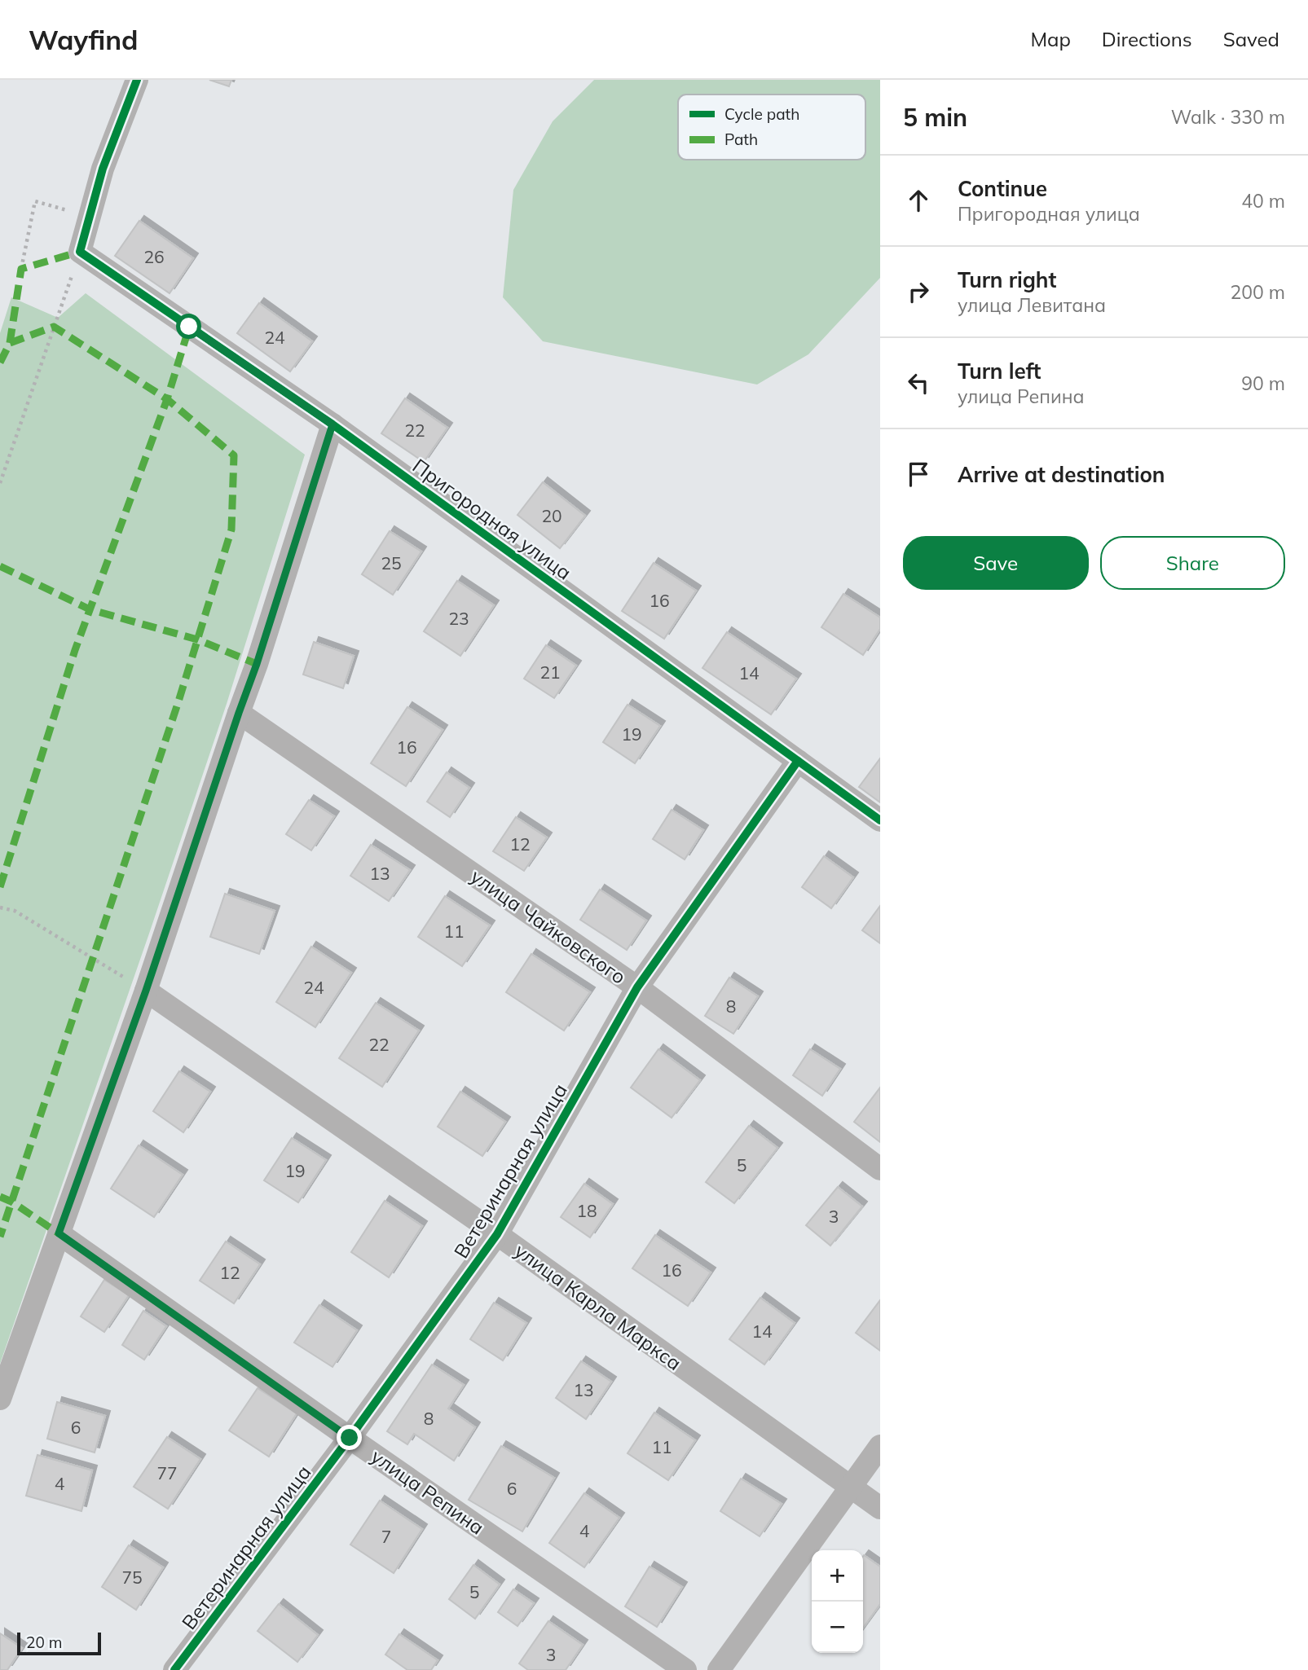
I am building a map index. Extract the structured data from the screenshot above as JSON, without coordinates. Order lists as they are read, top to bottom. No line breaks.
{"streets":{"street":["Пригородная улица","улица Чайковского","Ветеринарная улица","улица Карла Маркса","улица Репина"]},"crossings":[["Пригородная улица","Ветеринарная улица"],["улица Чайковского","Ветеринарная улица"],["Ветеринарная улица","улица Карла Маркса"],["Ветеринарная улица","улица Репина"]],"house_numbers":["26","24","22","20","25","16","23","21","14","19","16","12","13","11","24","8","22","5","19","18","3","16","12","14","13","8","6","11","77","4","6","4","7","75","5","3"],"legend":["Cycle path","Path"],"scale_bar":"20 m","page":{"header":"Wayfind","nav":["Map","Directions","Saved"],"heading":["5 min","Walk · 330 m"],"list":[["Continue","Пригородная улица","40 m"],["Turn right","улица Левитана","200 m"],["Turn left","улица Репина","90 m"],"Arrive at destination"],"buttons":["Save","Share"],"map_buttons":["+","−"],"scale":"20 m"}}
